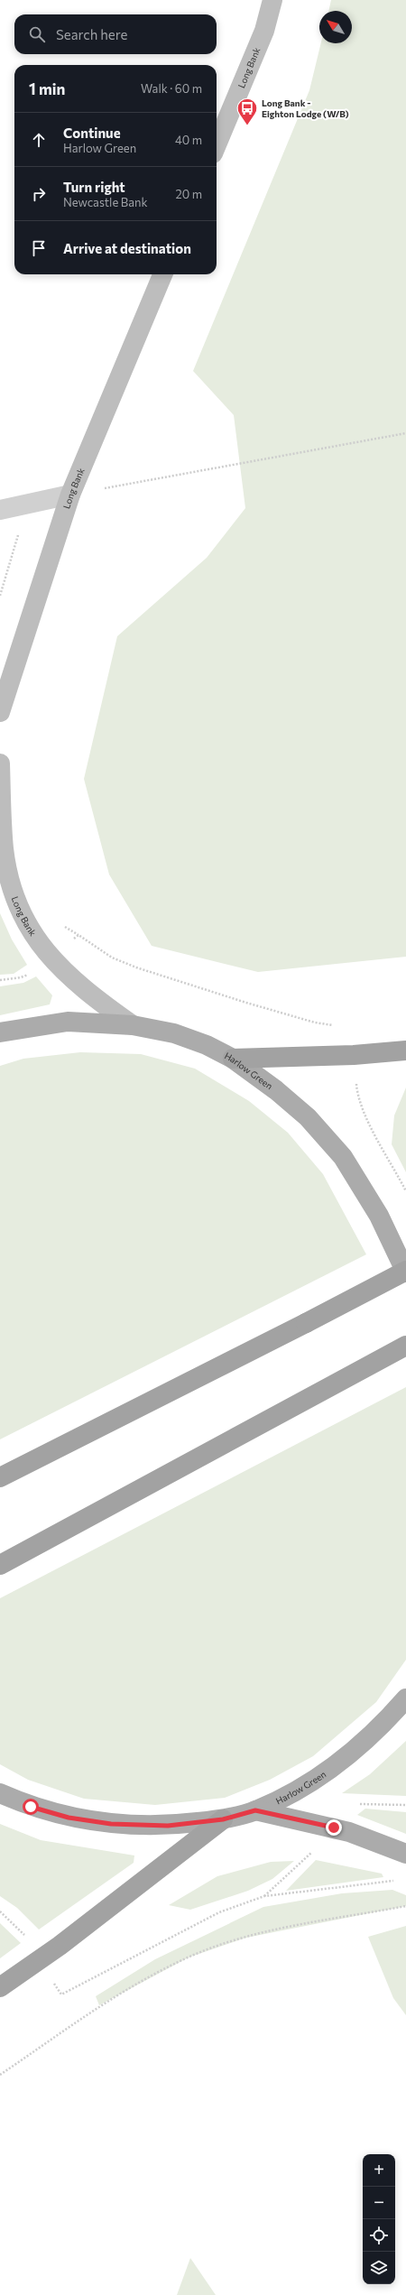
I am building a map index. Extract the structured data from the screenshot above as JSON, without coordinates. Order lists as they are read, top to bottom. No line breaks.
{"streets":{"main road":["Long Bank","Harlow Green"]},"crossings":[["Long Bank","Harlow Green"]],"places":{"bus stop":["Long Bank - Eighton Lodge (W/B)"]},"north":"top left","page":{"search":"Search here","heading":["1 min","Walk · 60 m"],"list":[["Continue","Harlow Green","40 m"],["Turn right","Newcastle Bank","20 m"],"Arrive at destination"],"map_buttons":["+","−"]}}
